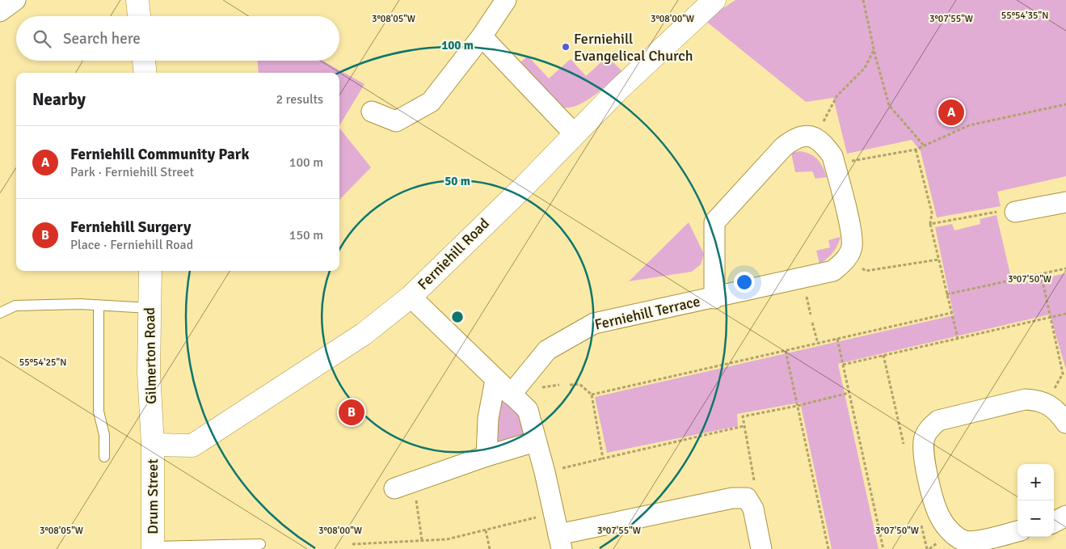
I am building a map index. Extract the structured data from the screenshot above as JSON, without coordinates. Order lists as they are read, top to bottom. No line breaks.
{"streets":{"street":["Ferniehill Road","Ferniehill Terrace","Gilmerton Road","Drum Street"]},"crossings":[["Ferniehill Road","Gilmerton Road"],["Ferniehill Road","Drum Street"],["Gilmerton Road","Drum Street"]],"places":["Ferniehill Evangelical Church"],"page":{"search":"Search here","heading":["Nearby","2 results"],"pins":["A","B"],"list":[{"mark":"A","name":"Ferniehill Community Park","note":"Park · Ferniehill Street","value":"100 m"},{"mark":"B","name":"Ferniehill Surgery","note":"Place · Ferniehill Road","value":"150 m"}],"map_buttons":["+","−"]},"coordinates":["55°54'35\"N","3°08'05\"W","3°08'00\"W","3°07'55\"W","3°07'50\"W","55°54'25\"N"],"rings":["100 m","50 m"]}
